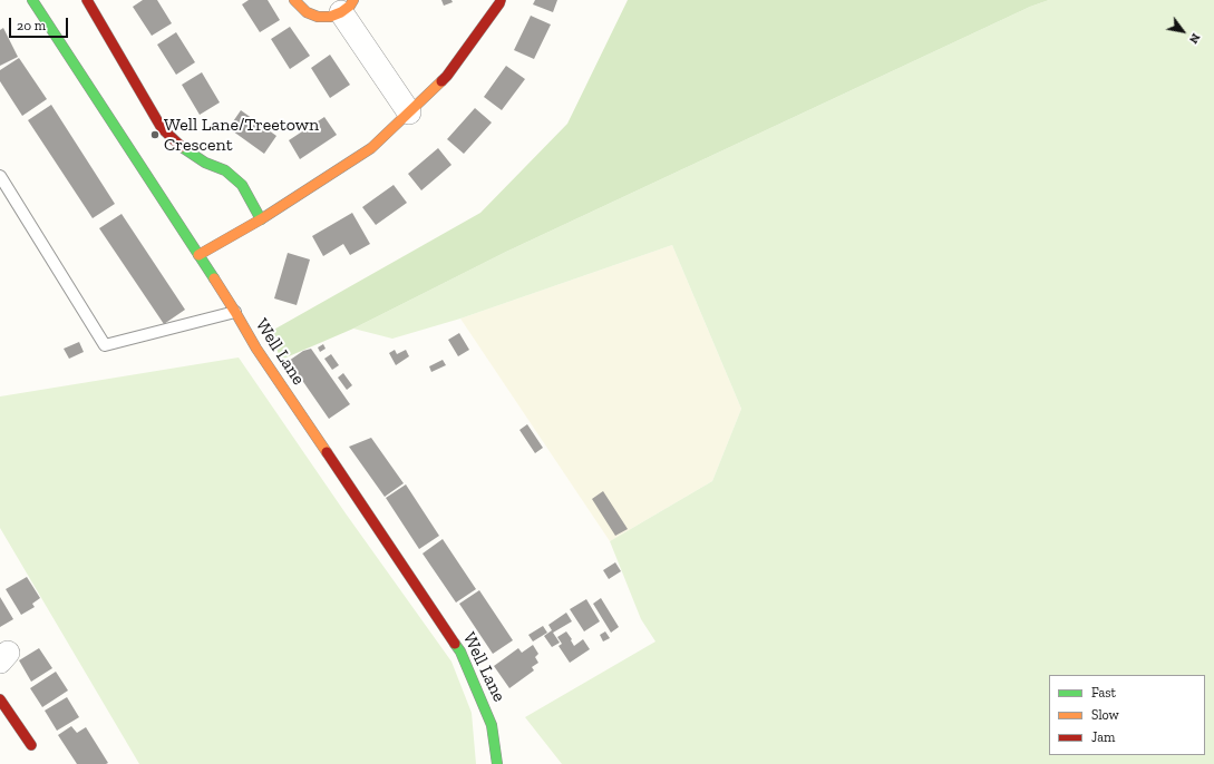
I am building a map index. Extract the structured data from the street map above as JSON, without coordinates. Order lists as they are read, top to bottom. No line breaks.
{"streets":{"street":["Well Lane"]},"places":["Well Lane/Treetown Crescent"],"legend":["Fast","Slow","Jam"],"scale_bar":"20 m","north":"bottom right"}
